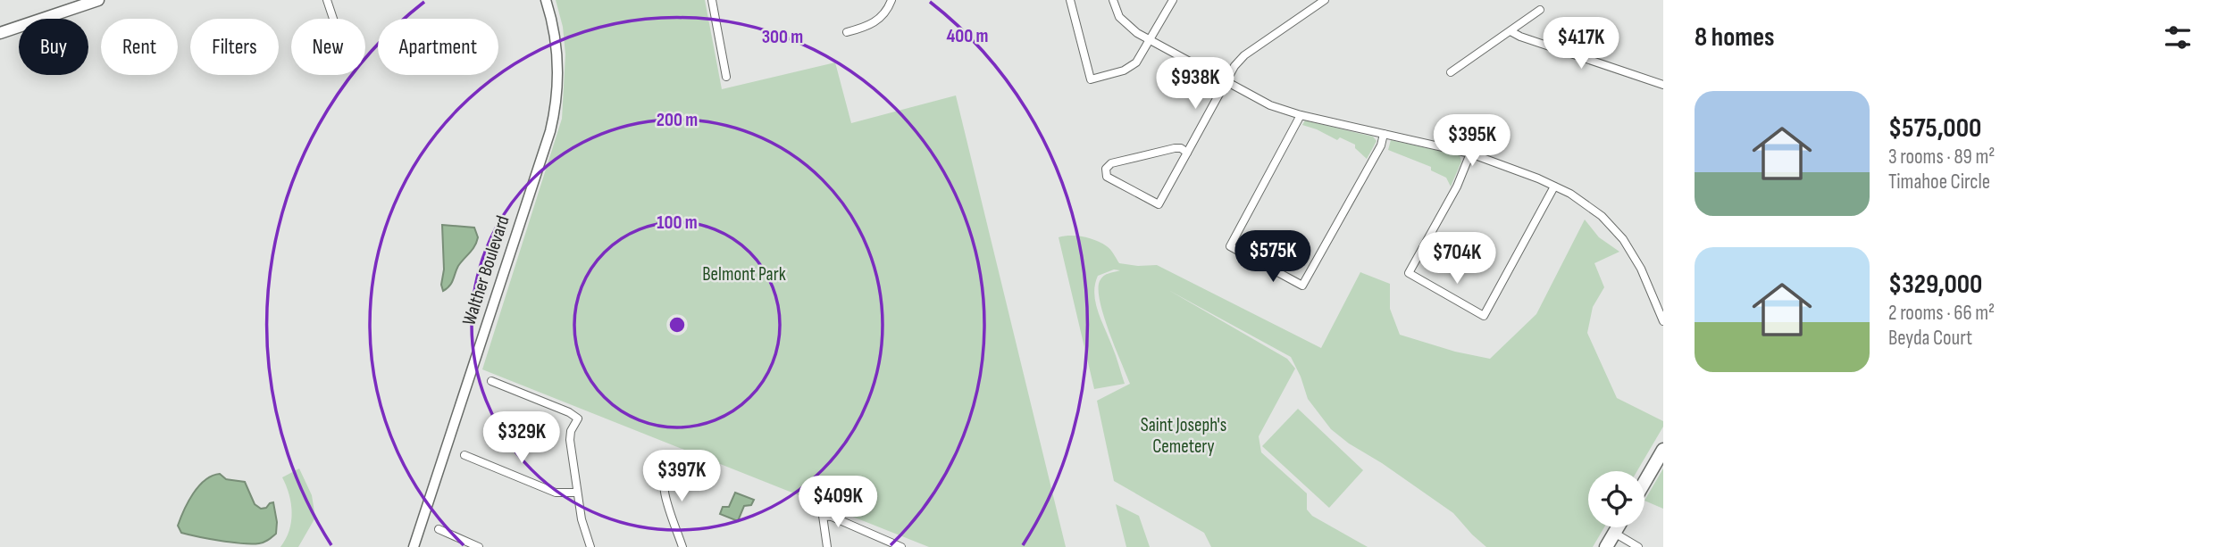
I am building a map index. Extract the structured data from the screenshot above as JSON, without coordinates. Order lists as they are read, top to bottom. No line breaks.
{"streets":{"main road":["Walther Boulevard"]},"parks":["Belmont Park","Saint Joseph's Cemetery"],"page":{"heading":"8 homes","price":["$417K","$938K","$395K","$575K","$704K","$329K","$397K","$409K"],"chip":["Buy","Rent","Filters","New","Apartment"],"list":[{"name":"$575,000","note":"3 rooms · 89 m² · Timahoe Circle"},{"name":"$329,000","note":"2 rooms · 66 m² · Beyda Court"}]},"rings":["400 m","300 m","200 m","100 m"]}
